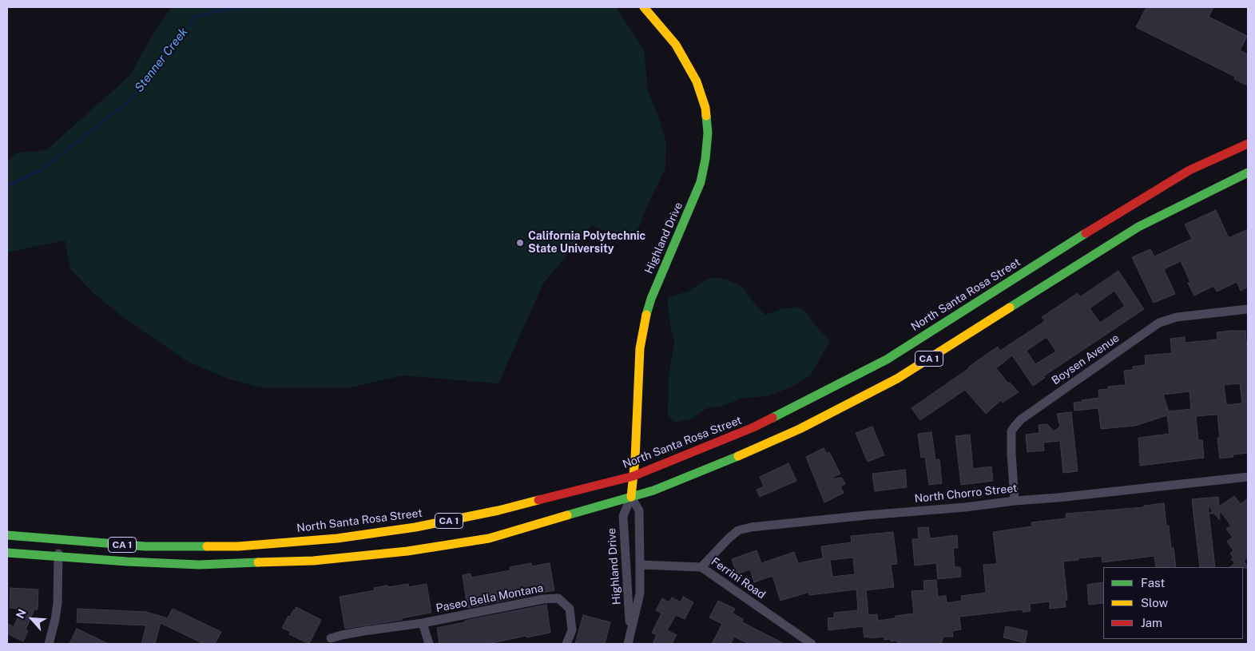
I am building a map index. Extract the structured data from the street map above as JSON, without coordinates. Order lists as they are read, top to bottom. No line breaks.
{"streets":{"main road":["Highland Drive","North Santa Rosa Street","CA 1"],"street":["Boysen Avenue","North Chorro Street","Ferrini Road","Paseo Bella Montana"]},"crossings":[["Highland Drive","North Santa Rosa Street"],["Highland Drive","CA 1"],["Highland Drive","Ferrini Road"],["Boysen Avenue","North Chorro Street"],["North Chorro Street","Ferrini Road"]],"water":["Stenner Creek"],"places":["California Polytechnic State University"],"legend":["Fast","Slow","Jam"],"north":"top left"}
